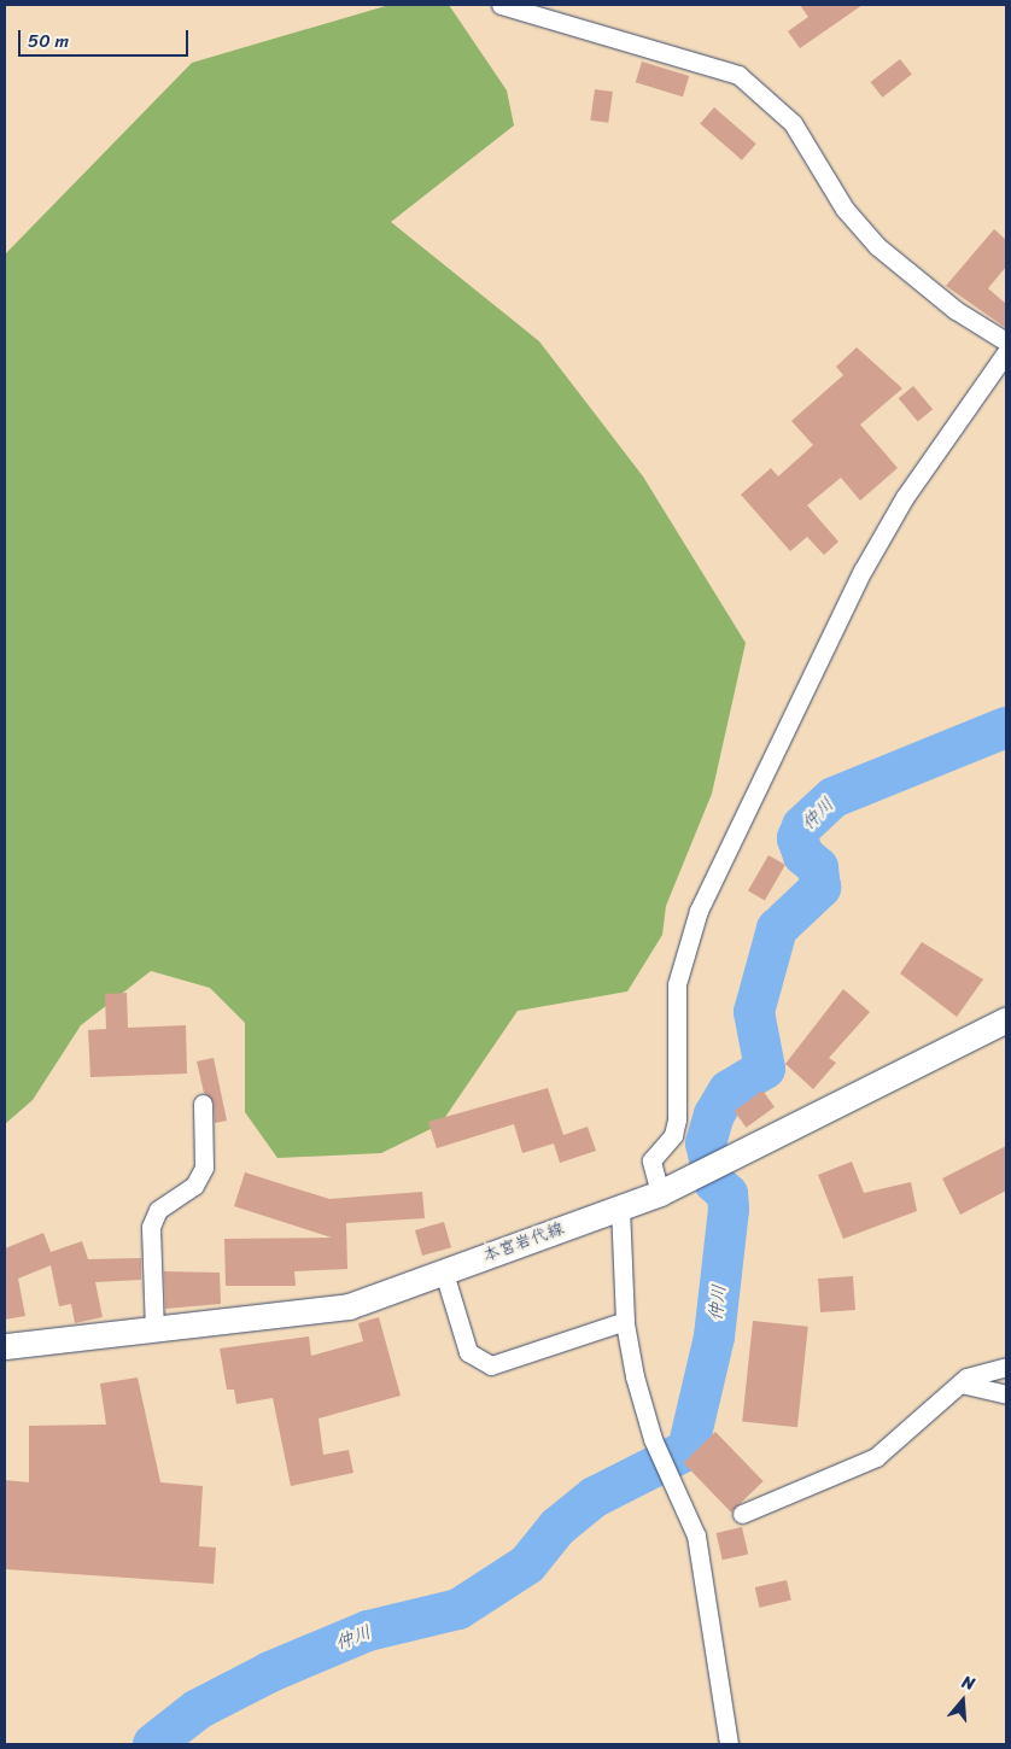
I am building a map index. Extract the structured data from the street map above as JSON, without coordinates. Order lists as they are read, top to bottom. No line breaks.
{"streets":{"main road":["本宮岩代線"]},"water":["仲川"],"scale_bar":"50 m","north":"top"}
